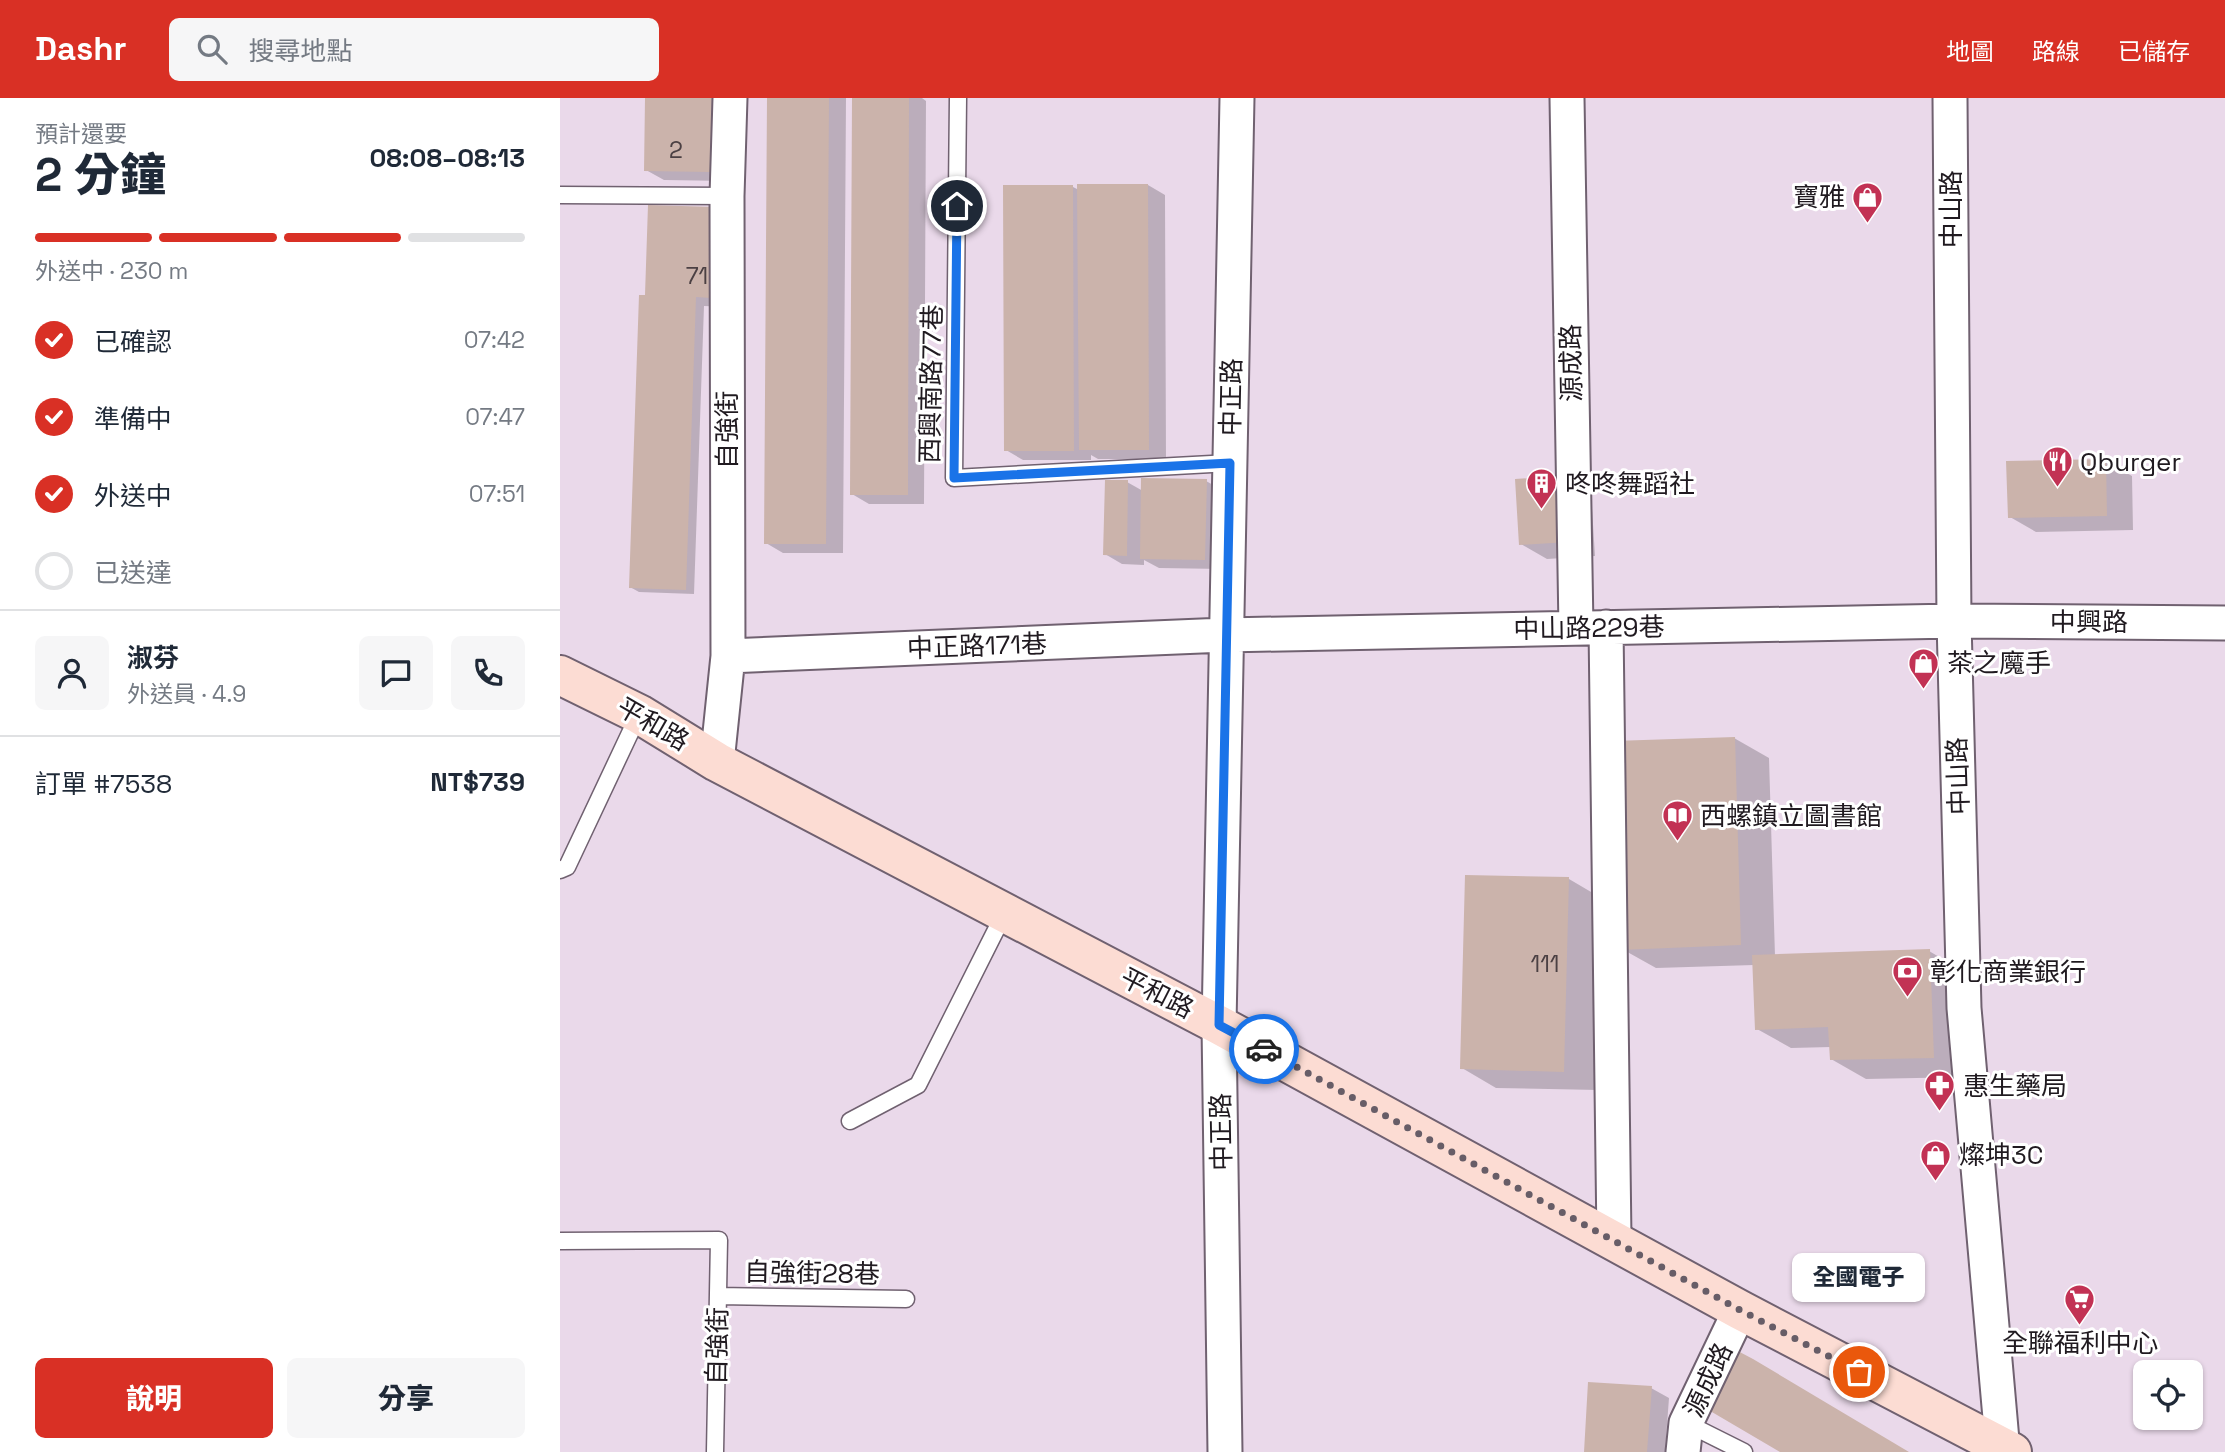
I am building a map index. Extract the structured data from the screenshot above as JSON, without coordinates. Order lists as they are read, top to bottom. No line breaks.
{"streets":{"main road":["平和路"],"street":["中山路","源成路","中正路","自強街","中興路","中山路229巷","中正路171巷"],"lane":["西興南路77巷","自強街28巷"]},"crossings":[["中山路","中興路"],["中山路","中山路229巷"],["中山路","平和路"],["源成路","中山路229巷"],["源成路","平和路"],["西興南路77巷","中正路"],["中正路","中山路229巷"],["中正路","中正路171巷"],["中正路","平和路"],["自強街","中正路171巷"],["自強街","平和路"],["自強街","自強街28巷"],["中興路","中山路229巷"],["中山路229巷","中正路171巷"]],"places":{"shop":["寶雅","茶之魔手","燦坤3C"],"restaurant":["Qburger"],"building":["咚咚舞蹈社"],"library":["西螺鎮立圖書館"],"bank":["彰化商業銀行"],"pharmacy":["惠生藥局"],"supermarket":["全聯福利中心"],"other":["全國電子"]},"house_numbers":["2","71","111"],"page":{"header":"Dashr","search":"搜尋地點","nav":["地圖","路線","已儲存"],"heading":["2 分鐘","預計還要","08:08–08:13"],"panel":["淑芬","外送員 · 4.9","訂單 #7538","NT$739"],"bar":"外送中 · 230 m","list":[["已確認","07:42"],["準備中","07:47"],["外送中","07:51"],"已送達"],"bubble":"全國電子","buttons":["說明","分享"]}}
